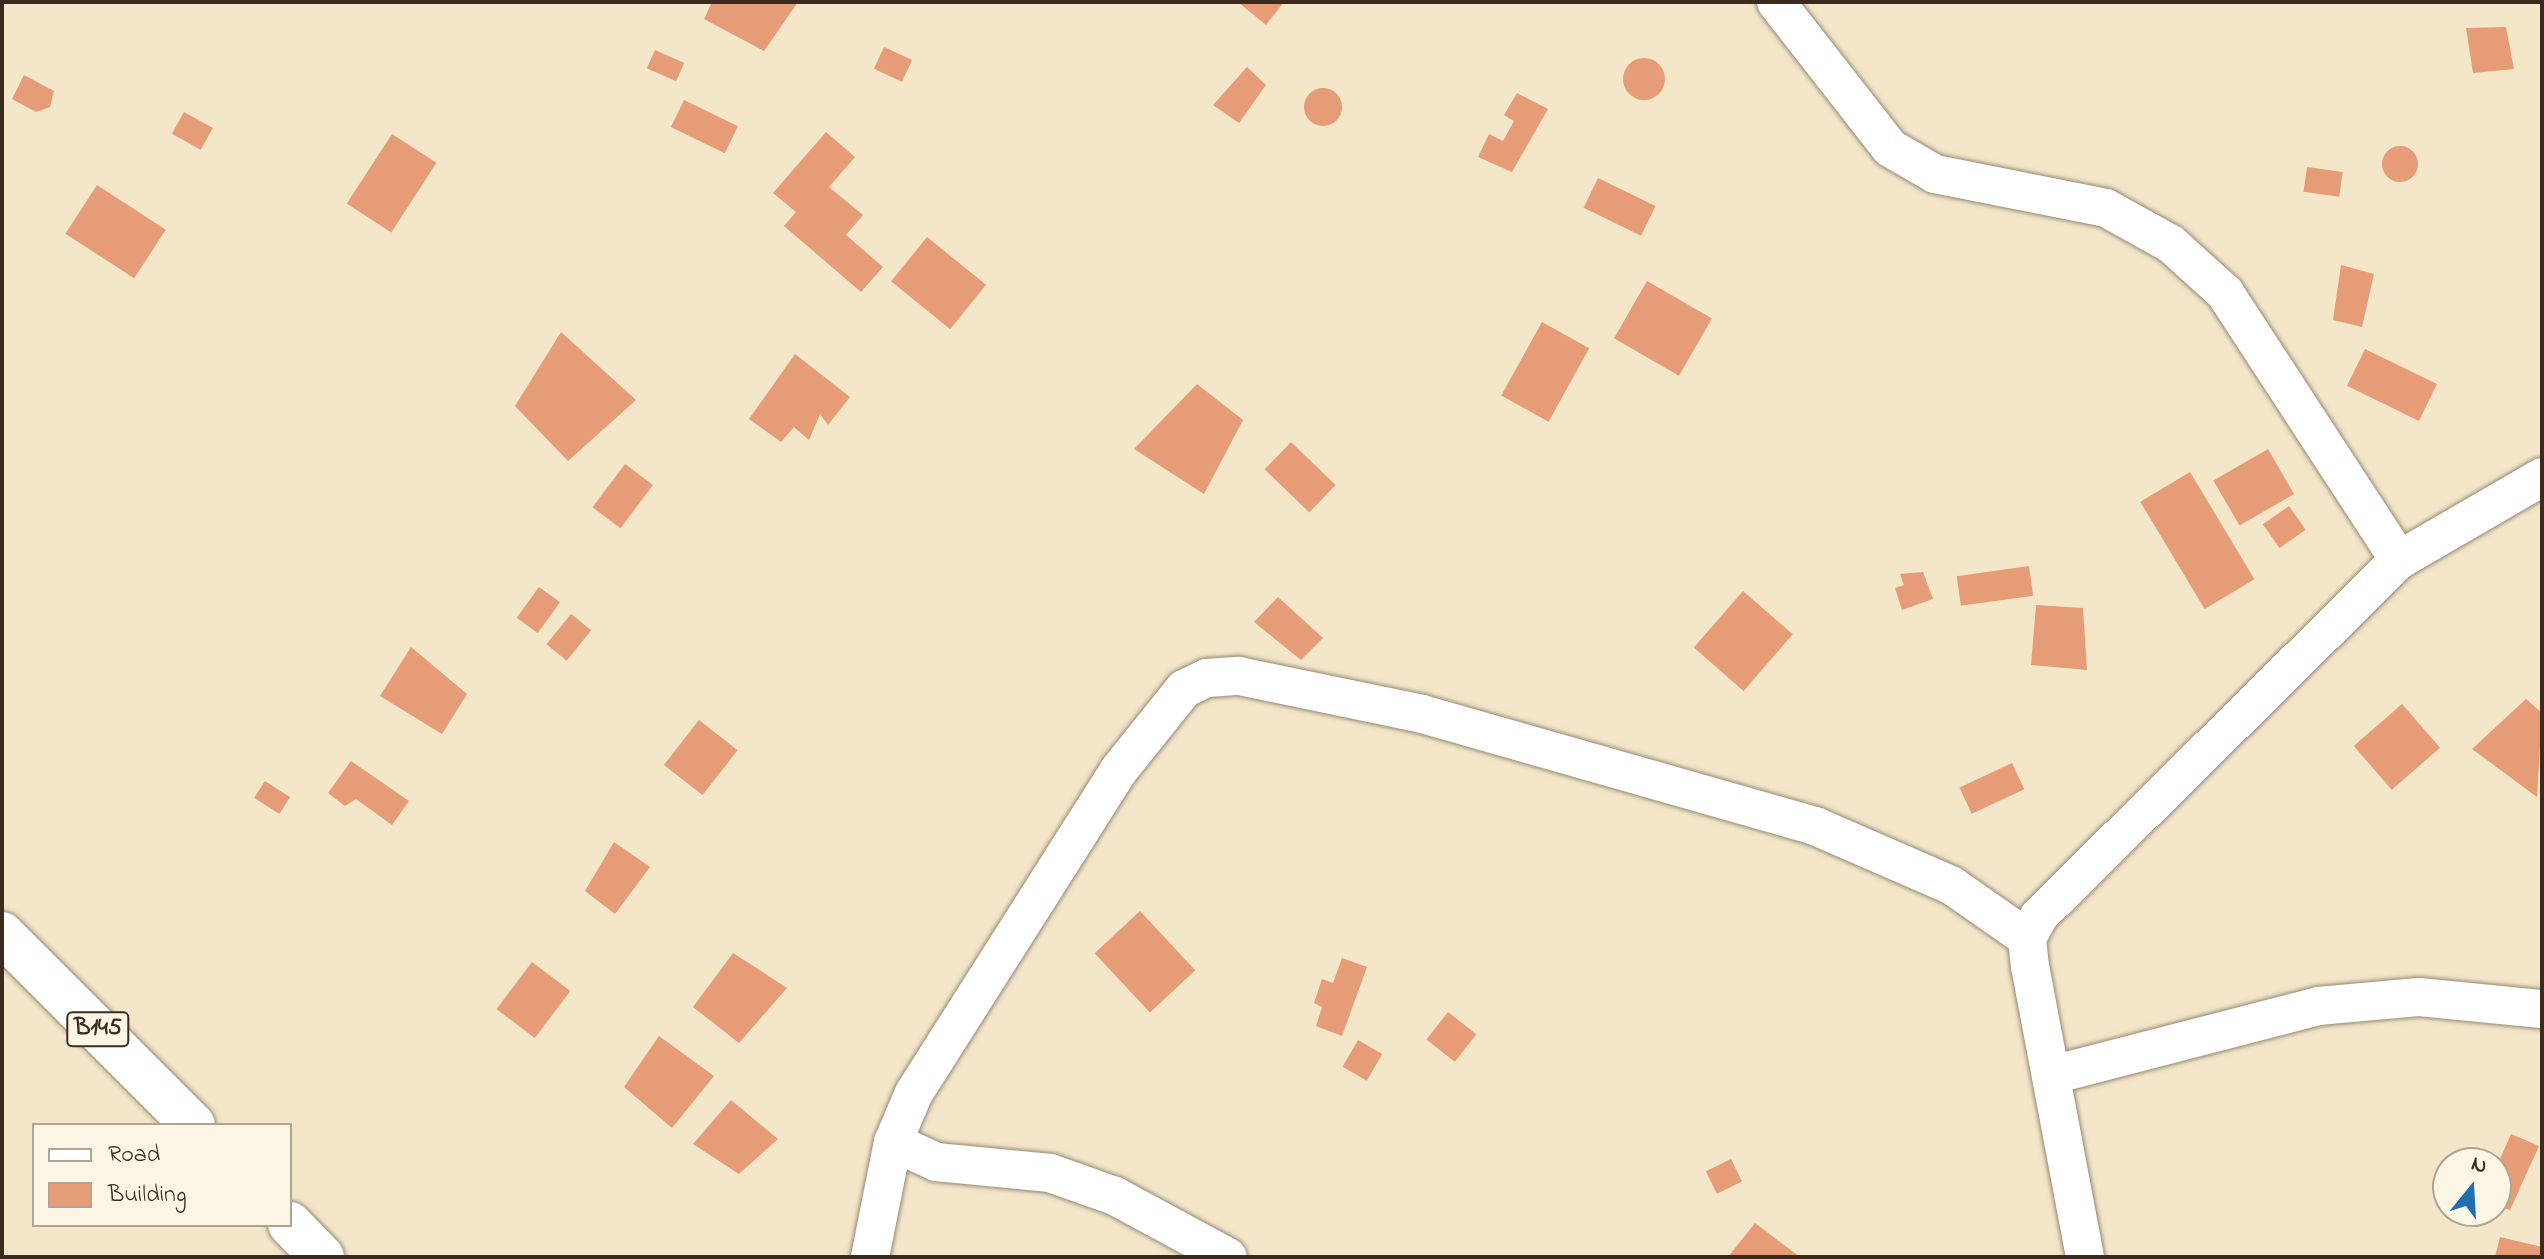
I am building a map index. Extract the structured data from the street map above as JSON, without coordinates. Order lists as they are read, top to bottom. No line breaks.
{"streets":{"main road":["B145"]},"legend":["Road","Building"],"north":"top"}
